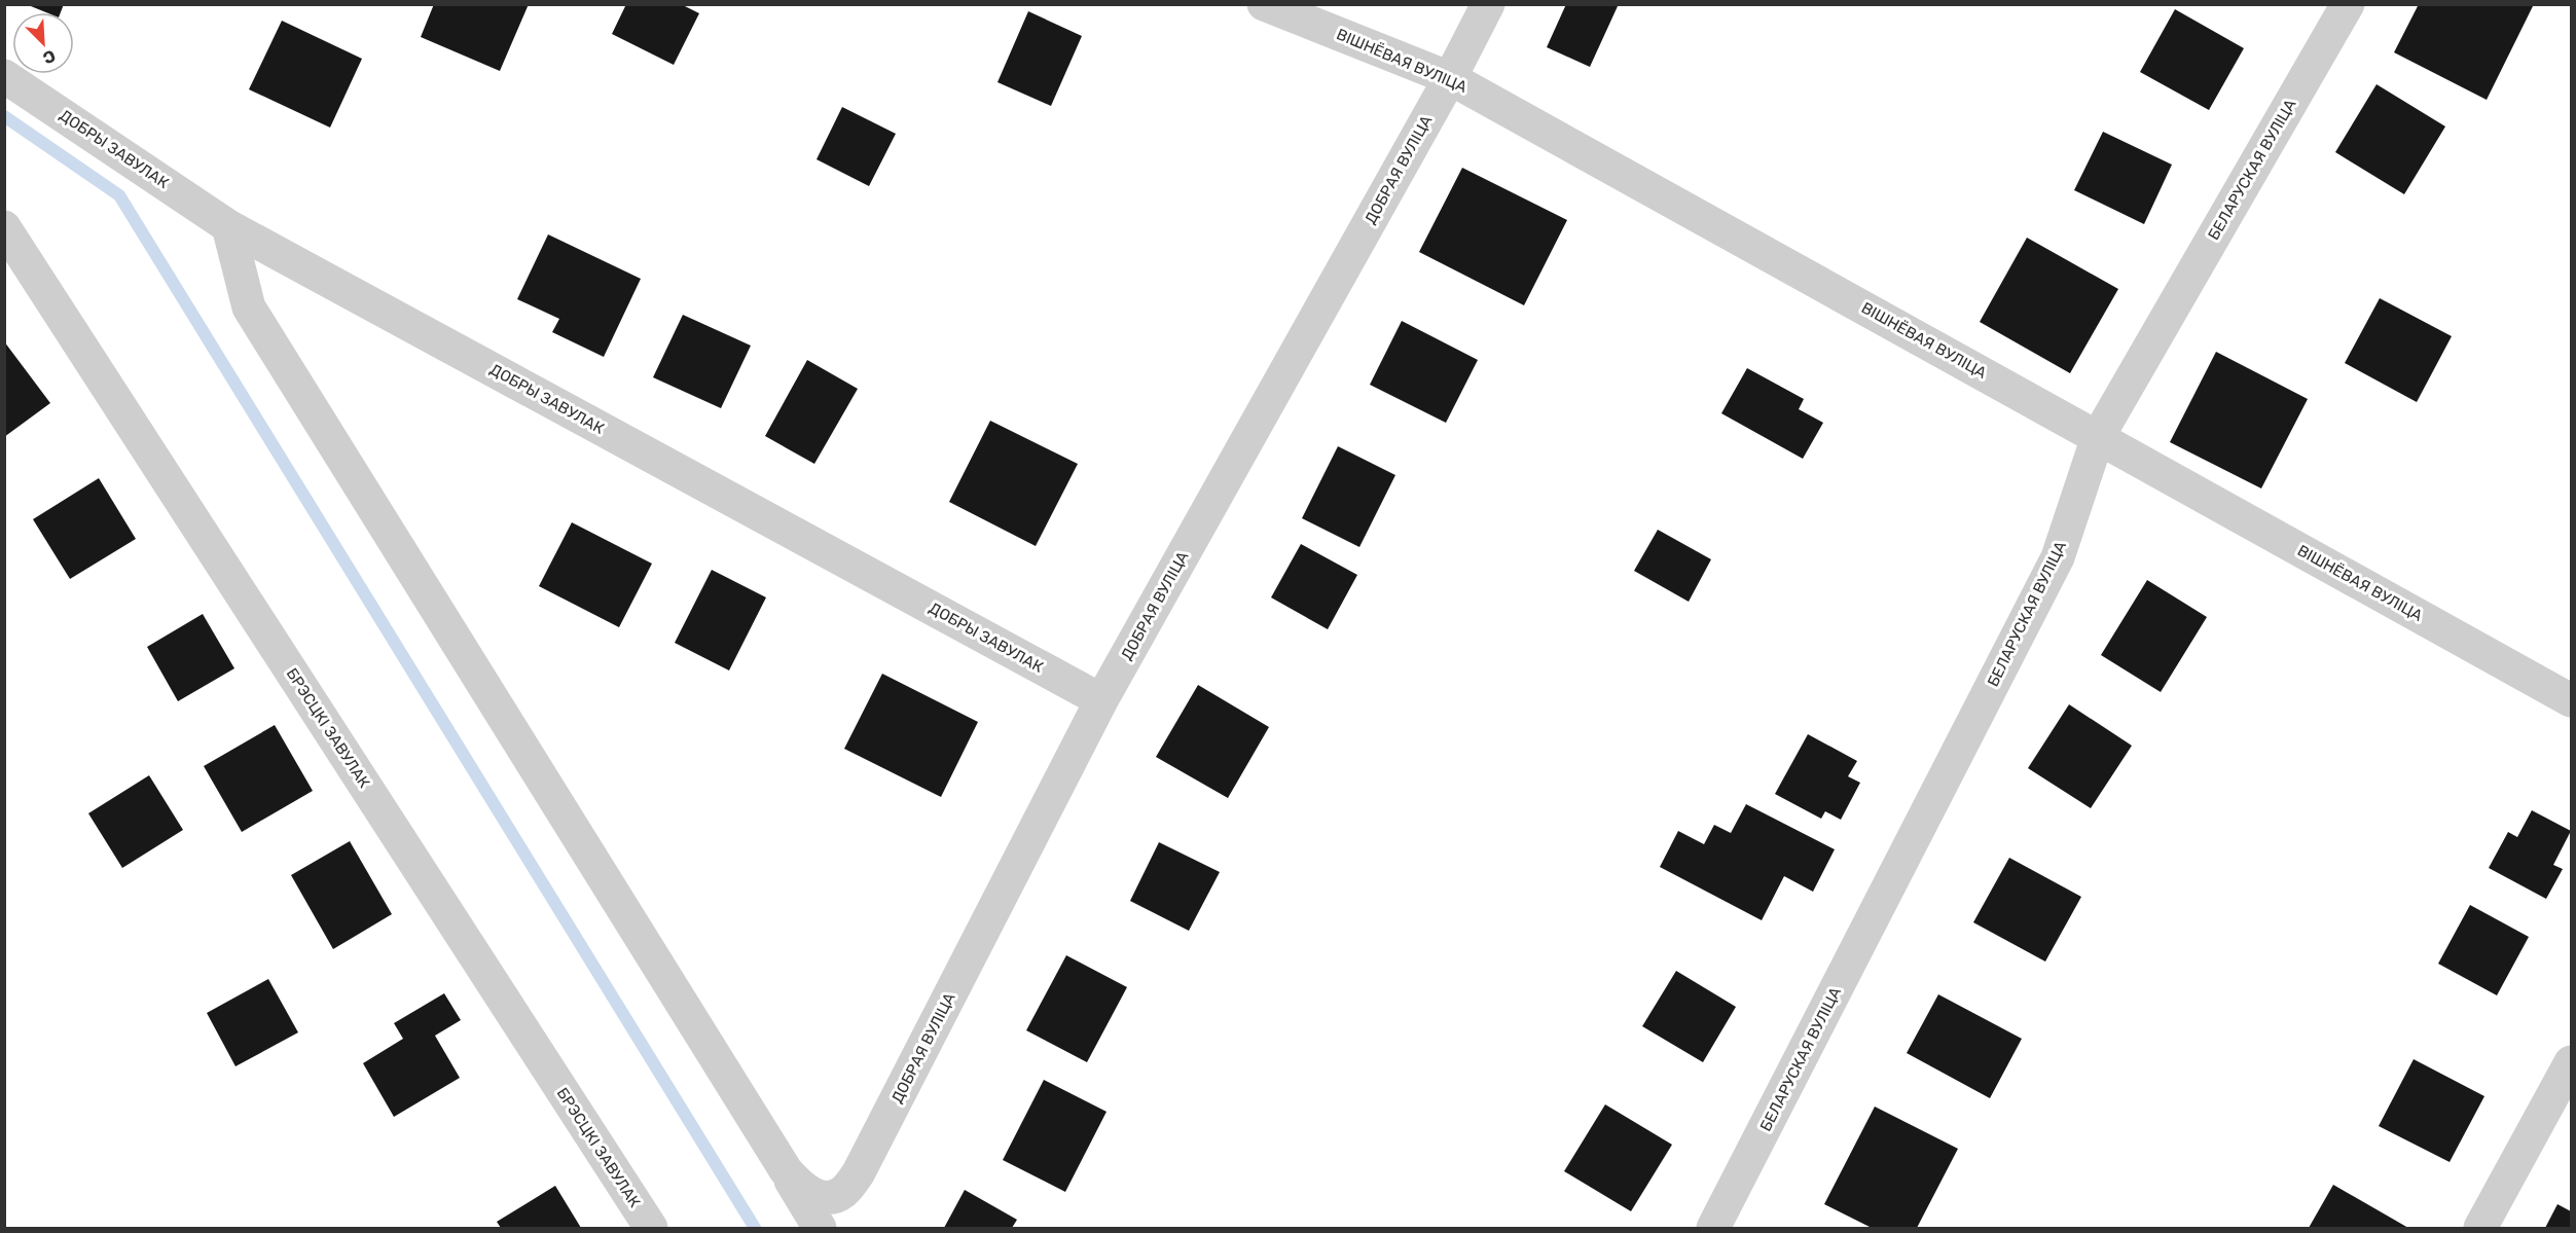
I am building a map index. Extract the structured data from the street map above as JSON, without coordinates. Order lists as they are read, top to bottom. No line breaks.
{"streets":{"street":["ВІШНЁВАЯ ВУЛІЦА","ДОБРЫ ЗАВУЛАК","ДОБРАЯ ВУЛІЦА","БЕЛАРУСКАЯ ВУЛІЦА","БРЭСЦКІ ЗАВУЛАК"]},"crossings":[["ВІШНЁВАЯ ВУЛІЦА","ДОБРАЯ ВУЛІЦА"],["ВІШНЁВАЯ ВУЛІЦА","БЕЛАРУСКАЯ ВУЛІЦА"],["ДОБРЫ ЗАВУЛАК","ДОБРАЯ ВУЛІЦА"]],"north":"bottom right"}
